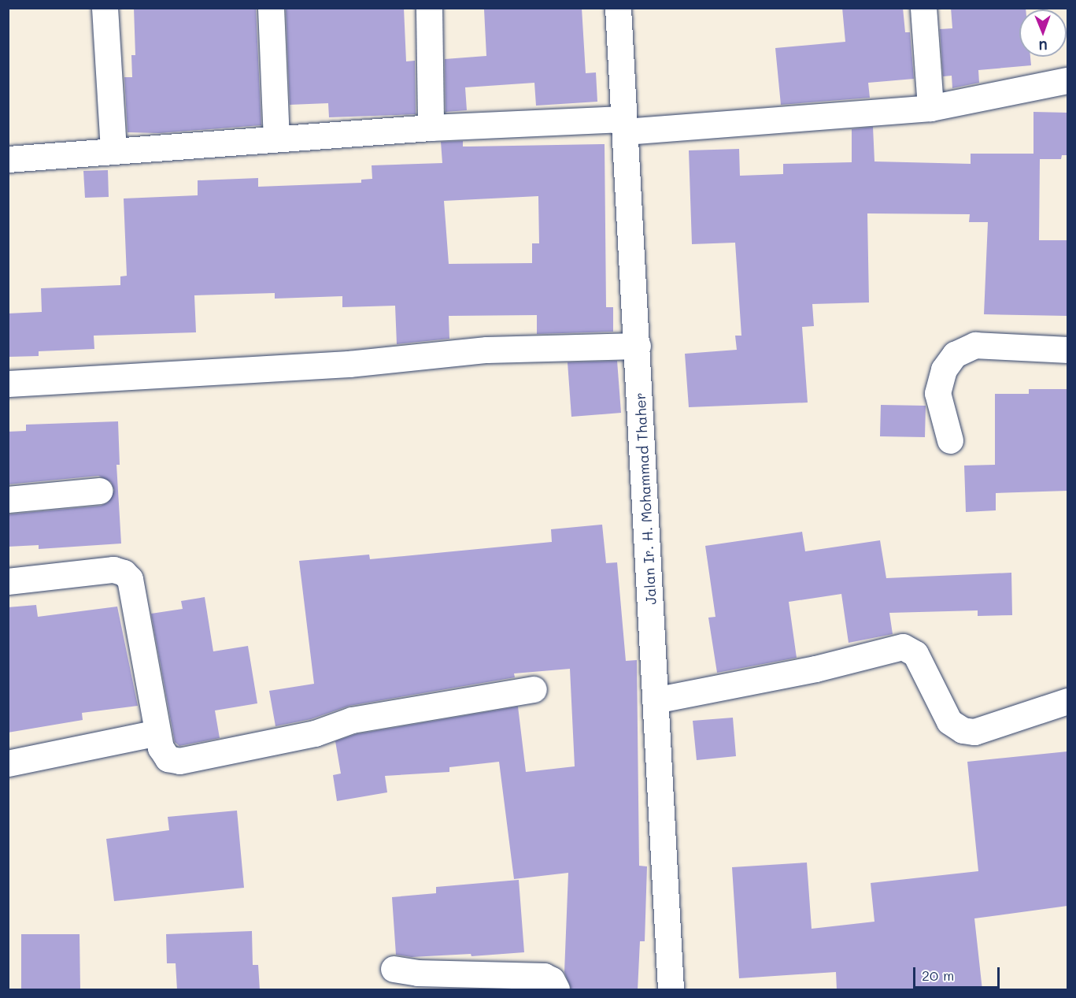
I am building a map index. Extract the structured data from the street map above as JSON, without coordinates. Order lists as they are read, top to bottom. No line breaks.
{"streets":{"street":["Jalan Ir. H. Mohammad Thaher"]},"scale_bar":"20 m","north":"bottom"}
